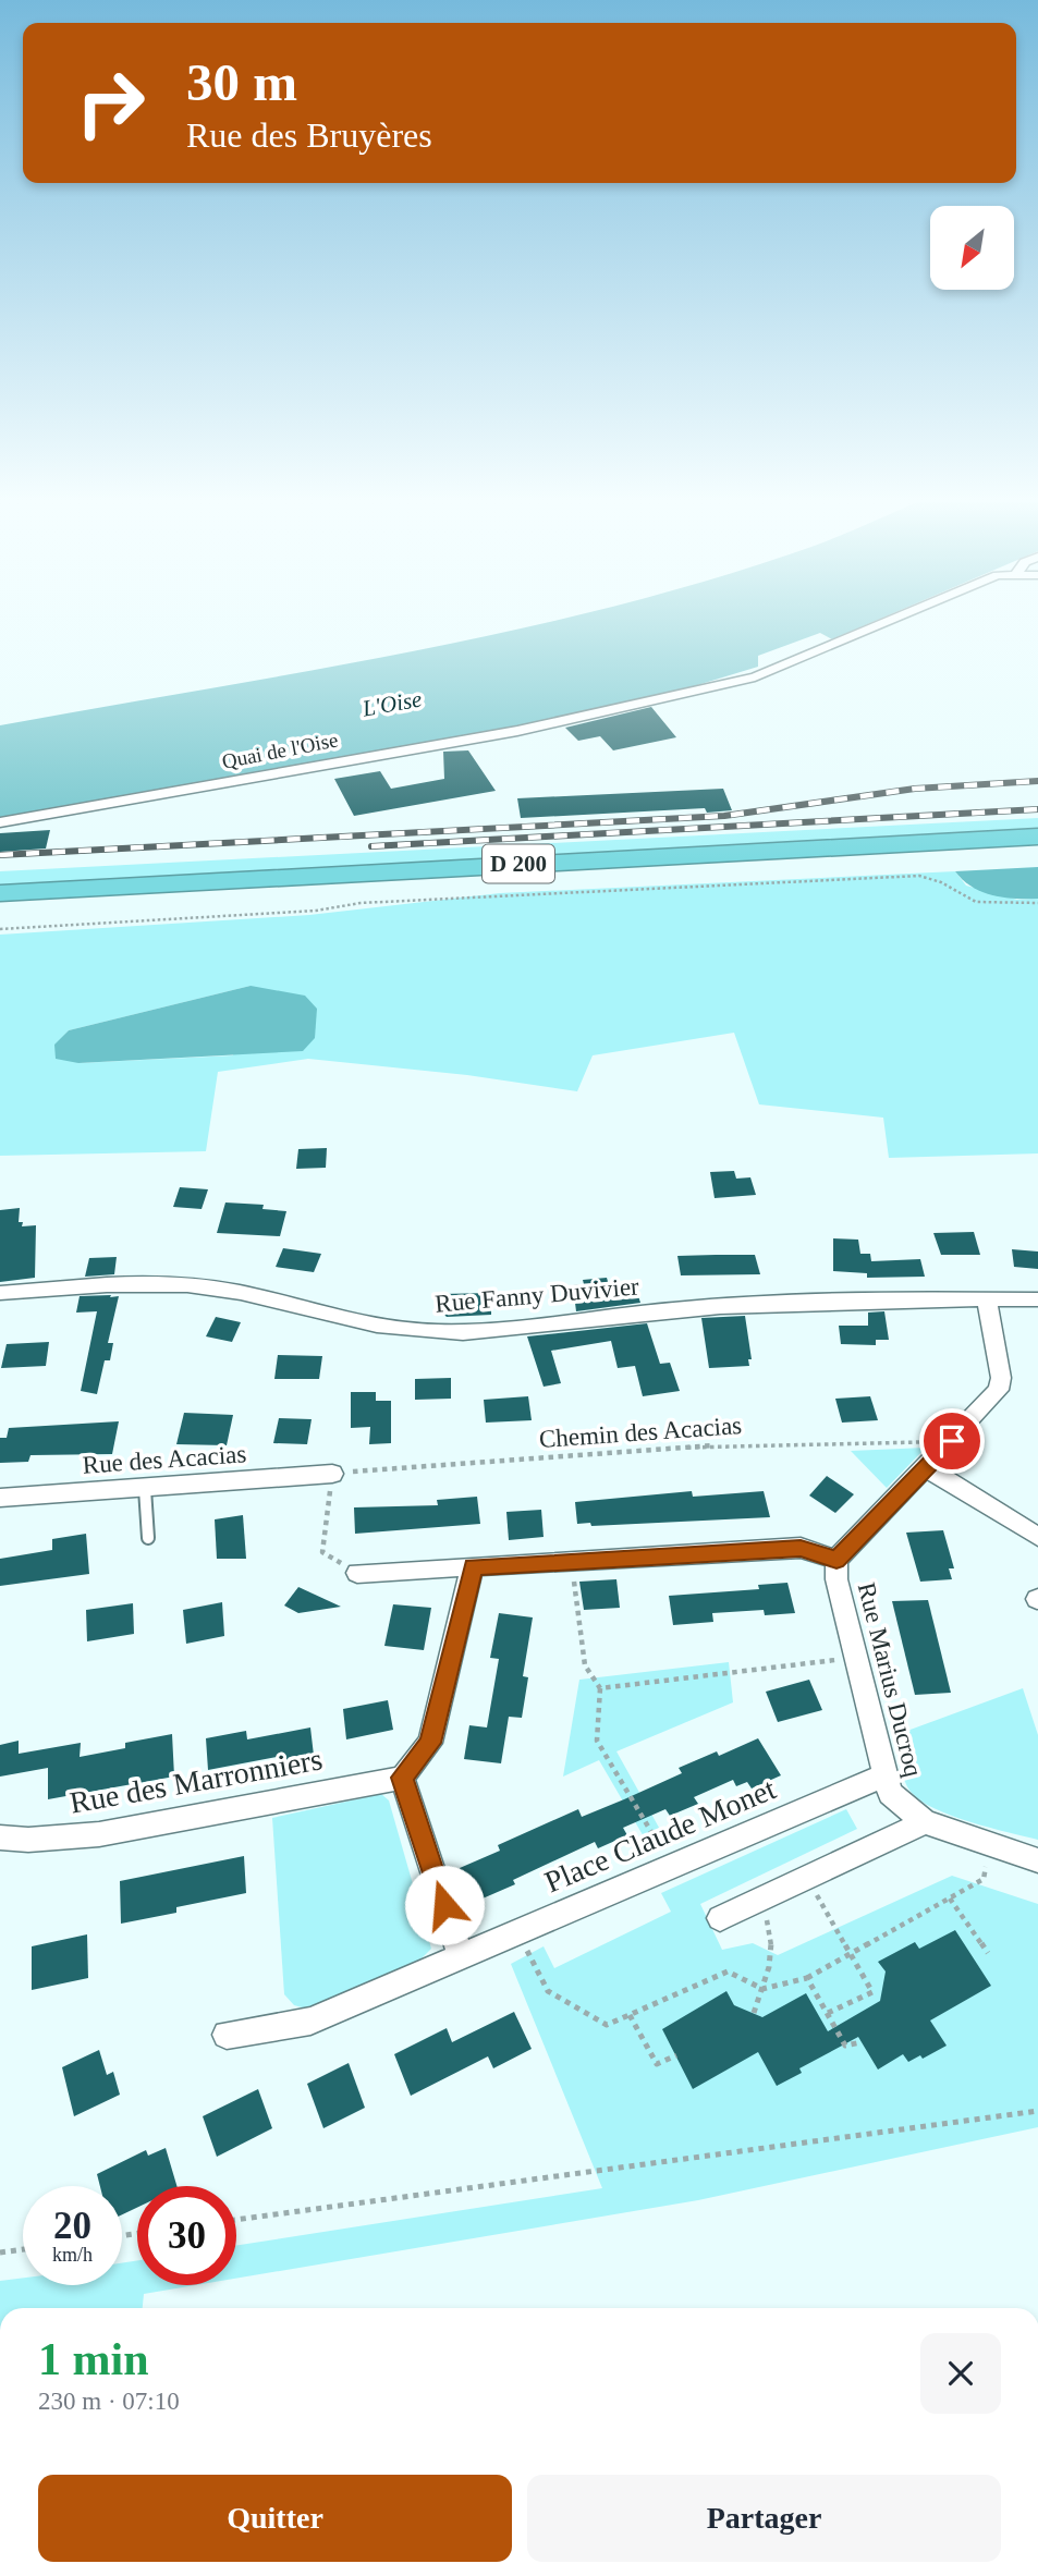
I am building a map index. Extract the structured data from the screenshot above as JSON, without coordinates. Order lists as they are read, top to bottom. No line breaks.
{"streets":{"highway":["D 200"],"street":["Quai de l'Oise","Rue Fanny Duvivier","Rue des Acacias","Rue Marius Ducroq","Rue des Marronniers","Place Claude Monet"],"path":["Chemin des Acacias"]},"crossings":[["Rue Fanny Duvivier","Rue Marius Ducroq"],["Chemin des Acacias","Rue des Acacias"],["Chemin des Acacias","Rue Marius Ducroq"],["Rue Marius Ducroq","Place Claude Monet"]],"water":["L'Oise"],"north":"bottom left","page":{"turn":["30 m","Rue des Bruyères"],"speed":"20 km/h","limit":"30","heading":["1 min","230 m · 07:10"],"buttons":["Quitter","Partager"]}}
